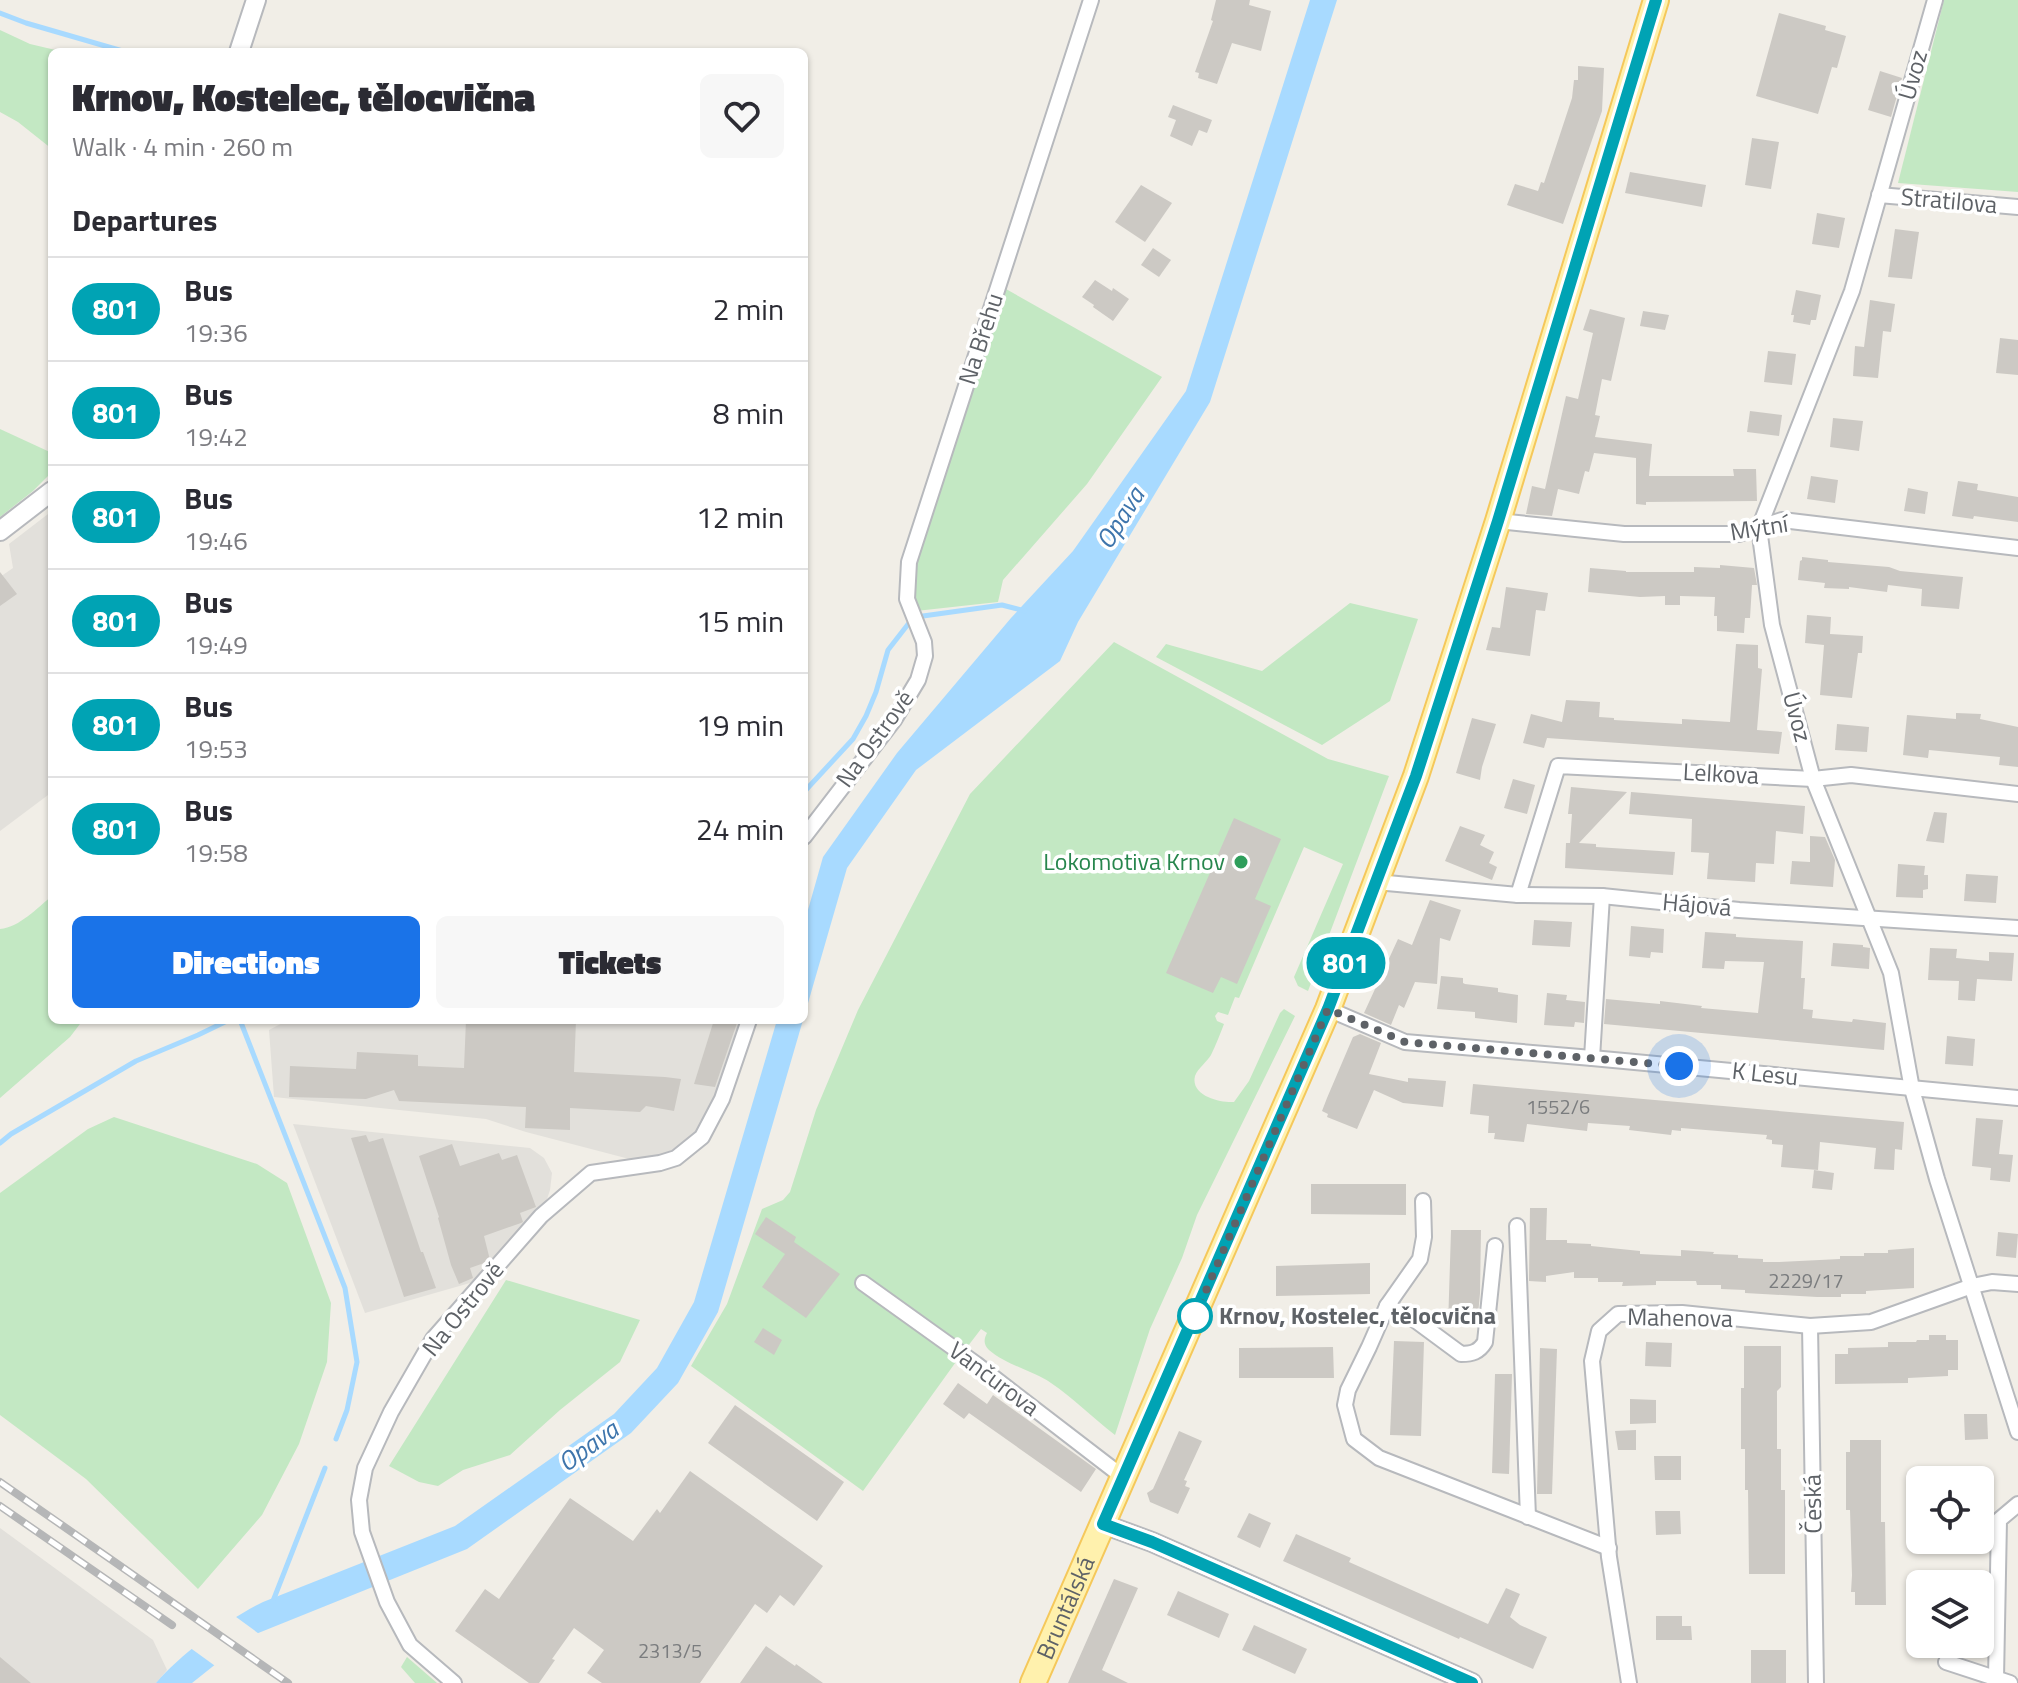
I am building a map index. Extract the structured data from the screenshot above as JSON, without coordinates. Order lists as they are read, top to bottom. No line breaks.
{"streets":{"main road":["Bruntálská"],"street":["Úvoz","Stratilova","Na Břehu","Mýtní","Na Ostrově","Lelkova","Hájová","K Lesu","Mahenova","Vančurova","Česká"]},"crossings":[["Úvoz","Stratilova"],["Úvoz","Mýtní"],["Úvoz","Lelkova"],["Úvoz","Hájová"],["Úvoz","K Lesu"],["Úvoz","Mahenova"],["Na Břehu","Na Ostrově"],["Mýtní","Bruntálská"],["Lelkova","Hájová"],["Hájová","Bruntálská"],["K Lesu","Bruntálská"],["Mahenova","Česká"],["Vančurova","Bruntálská"]],"water":["Opava"],"places":["Lokomotiva Krnov","Krnov, Kostelec, tělocvična"],"lines":["bus line 801"],"house_numbers":["1552/6","2229/17","2313/5"],"page":{"on_map":"801","heading":[["Krnov, Kostelec, tělocvična","Walk · 4 min · 260 m"],"Departures"],"list":[{"mark":"801","name":"Bus","note":"19:36","value":"2 min"},{"mark":"801","name":"Bus","note":"19:42","value":"8 min"},{"mark":"801","name":"Bus","note":"19:46","value":"12 min"},{"mark":"801","name":"Bus","note":"19:49","value":"15 min"},{"mark":"801","name":"Bus","note":"19:53","value":"19 min"},{"mark":"801","name":"Bus","note":"19:58","value":"24 min"}],"buttons":["Directions","Tickets"]}}
